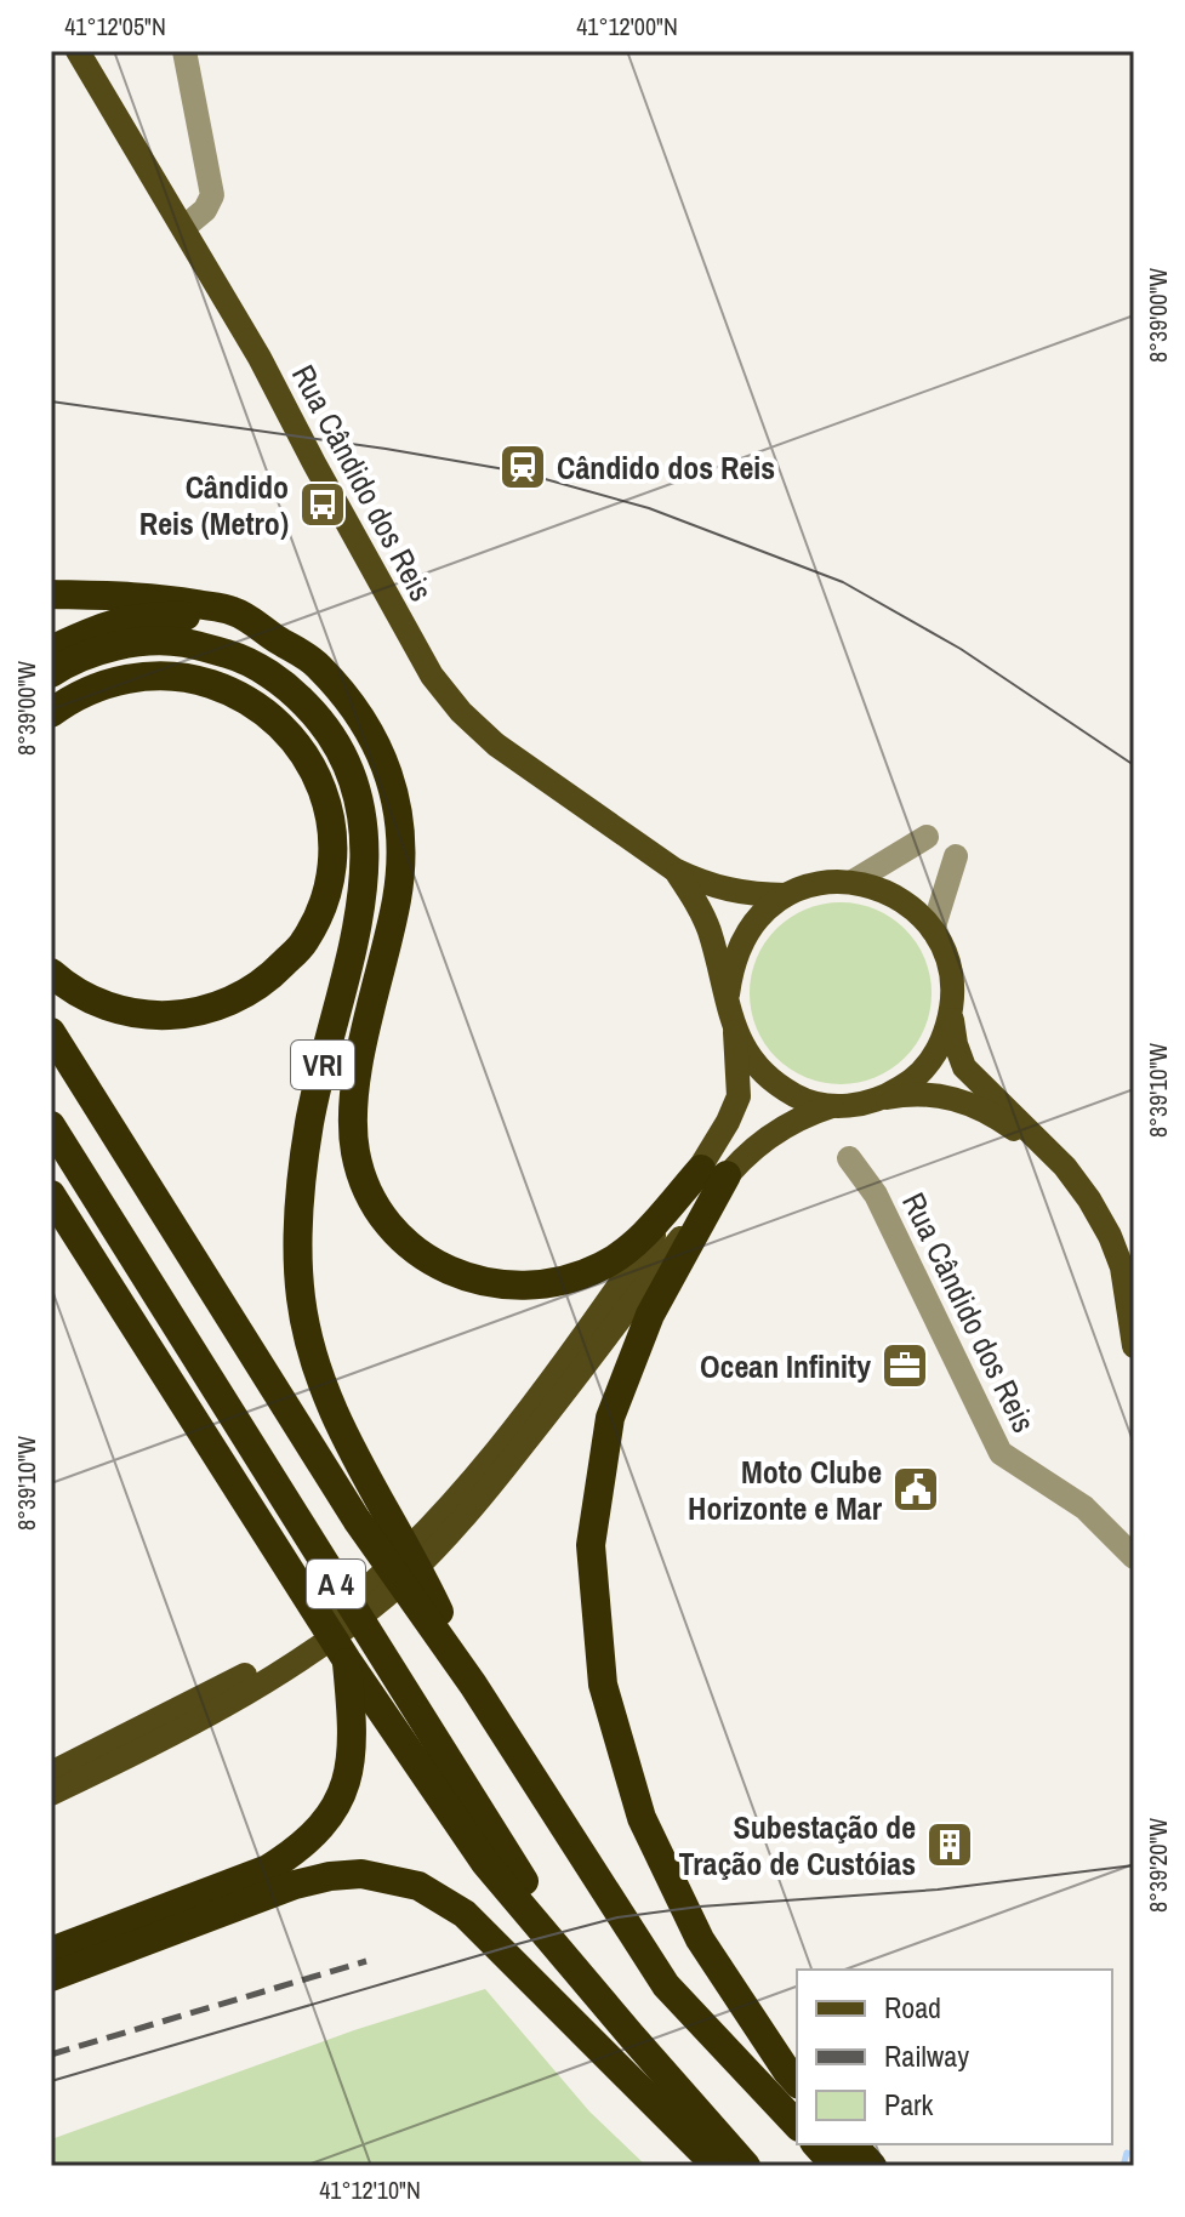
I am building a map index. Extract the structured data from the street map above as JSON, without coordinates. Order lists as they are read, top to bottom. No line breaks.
{"streets":{"highway":["VRI","A 4"],"main road":["Rua Cândido dos Reis"]},"crossings":[["VRI","A 4"]],"places":{"station":["Cândido dos Reis"],"bus stop":["Cândido Reis (Metro)"],"office":["Ocean Infinity"],"public building":["Moto Clube Horizonte e Mar"],"building":["Subestação de Tração de Custóias"]},"legend":["Road","Railway","Park"],"coordinates":["41°12'05\"N","41°12'00\"N","8°39'00\"W","8°39'10\"W","8°39'20\"W","41°12'10\"N"]}
